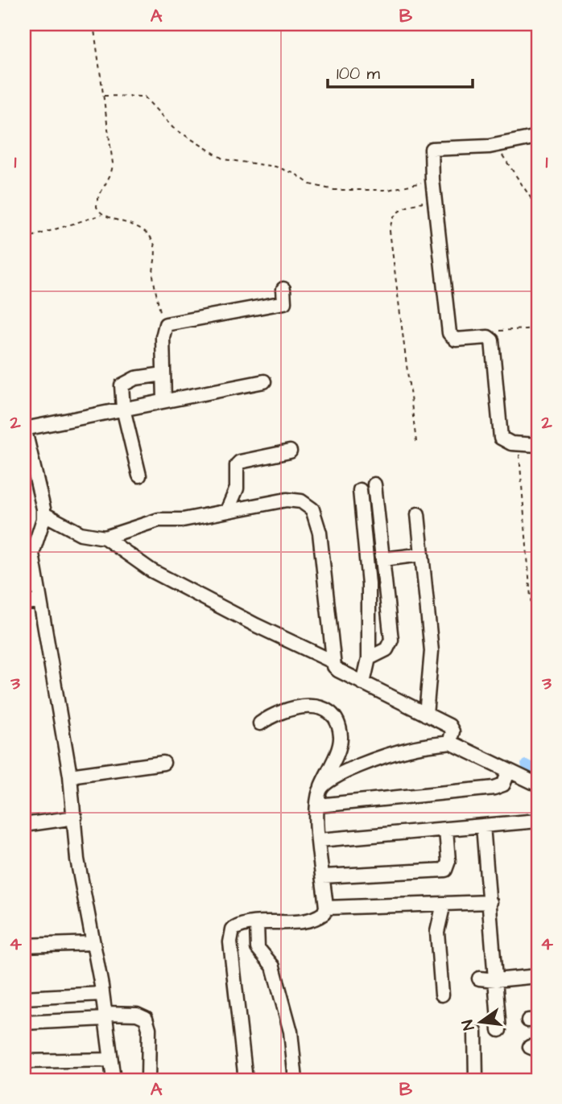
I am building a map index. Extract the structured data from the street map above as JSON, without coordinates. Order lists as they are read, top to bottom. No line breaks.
{"scale_bar":"100 m","north":"left","grid":{"columns":["A","B"],"rows":["1","2","3","4"]}}
